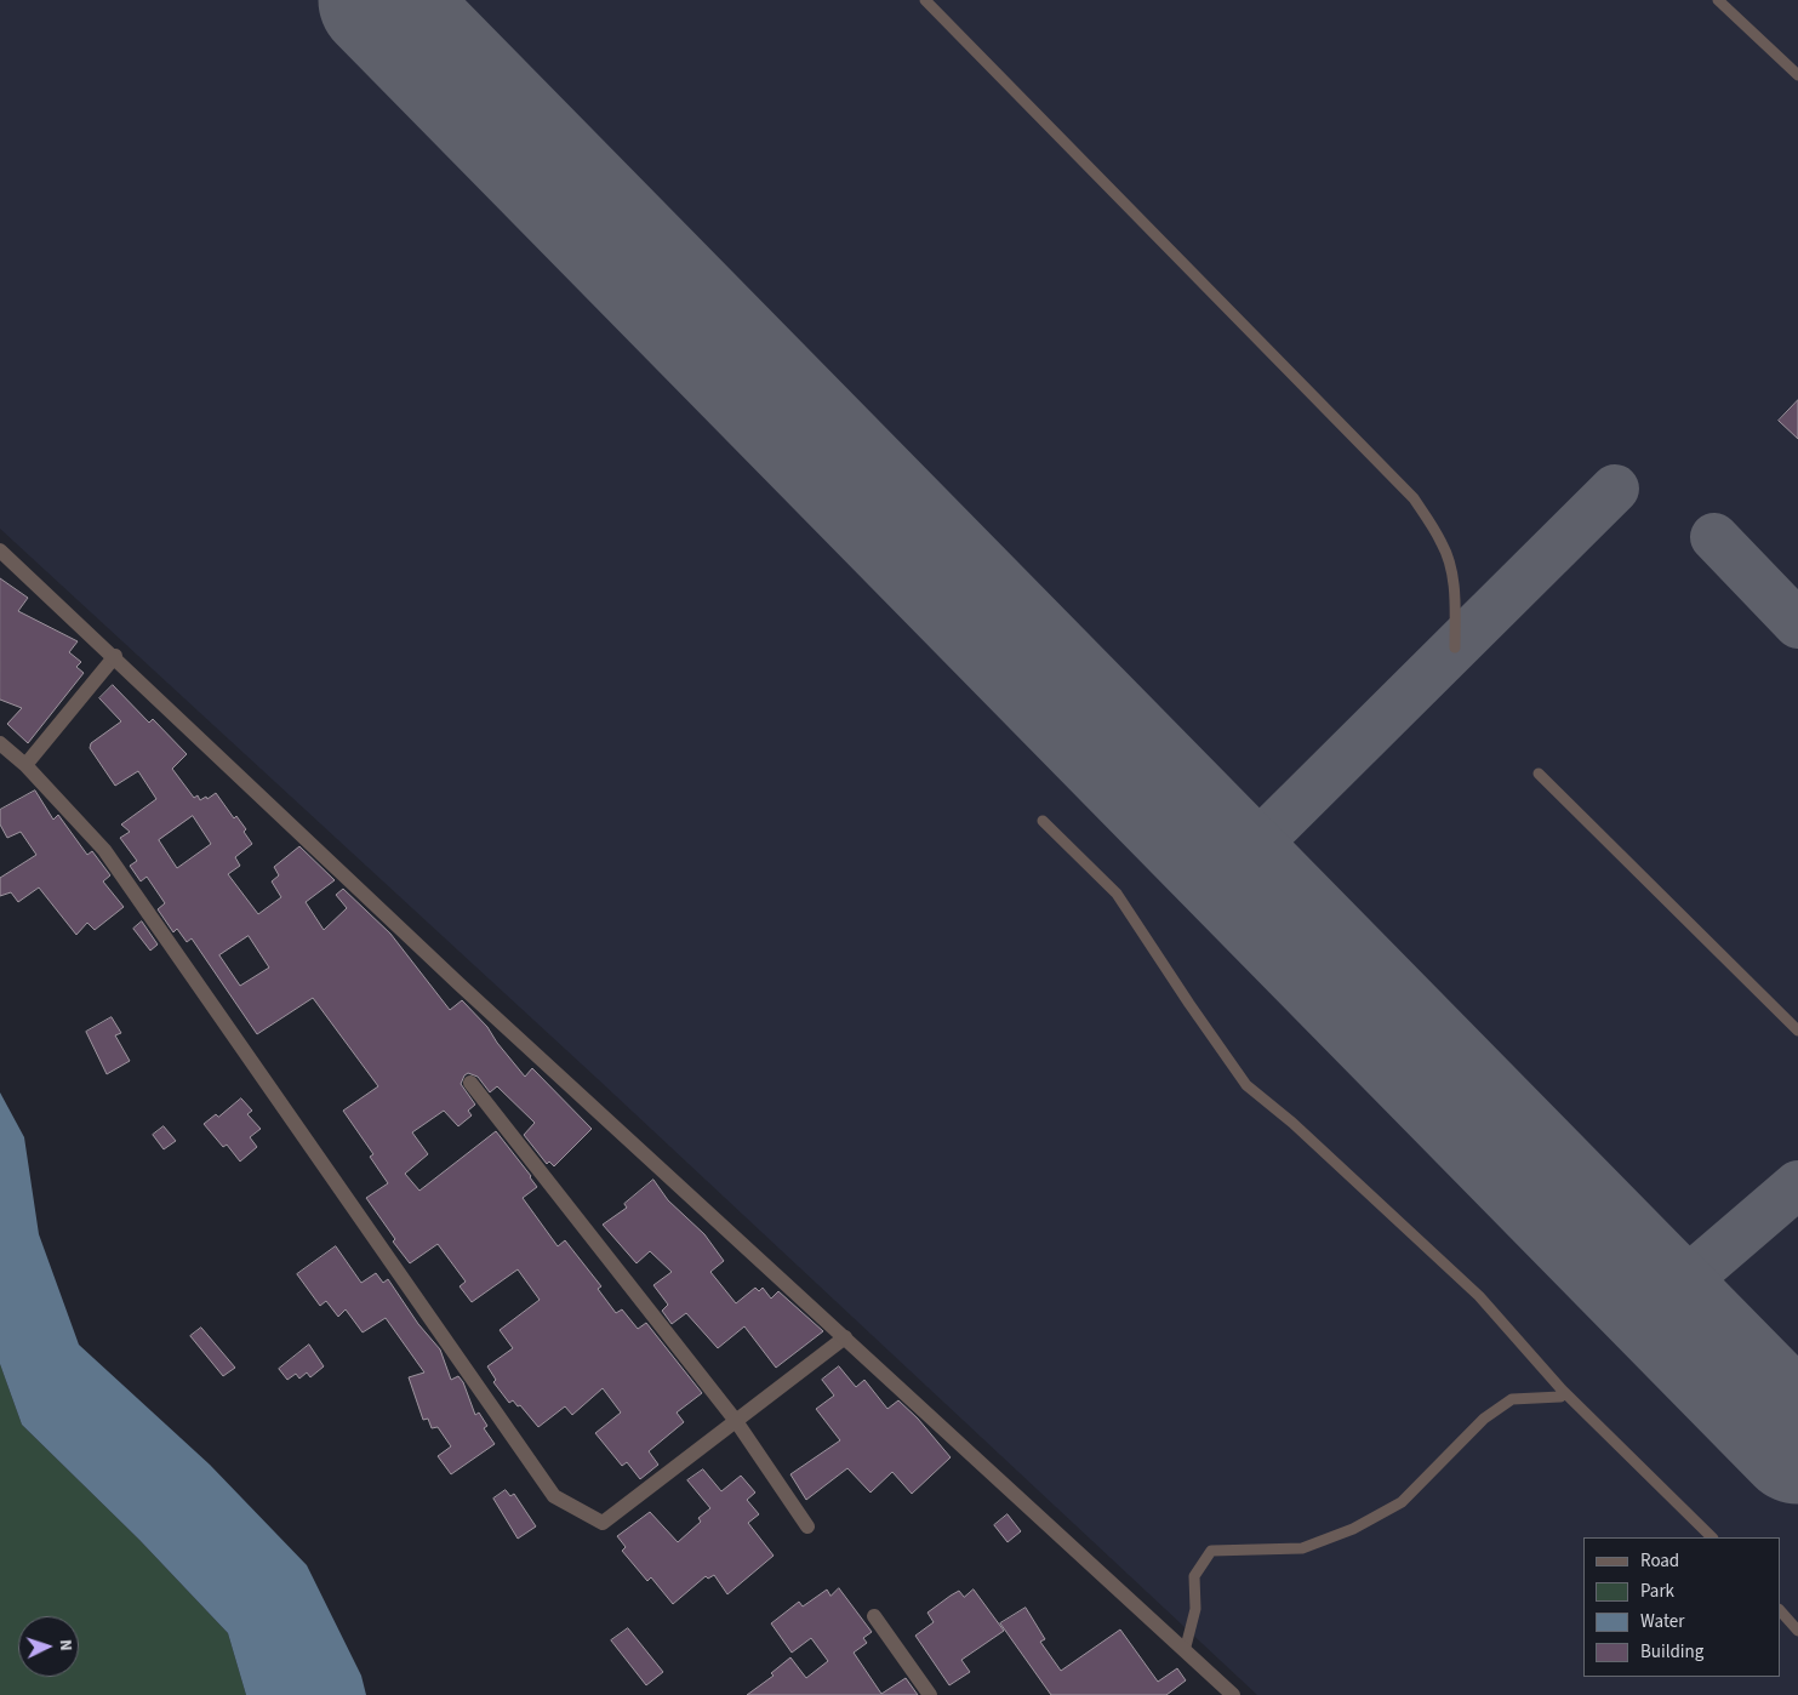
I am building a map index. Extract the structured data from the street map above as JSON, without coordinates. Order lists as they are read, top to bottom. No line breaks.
{"legend":["Road","Park","Water","Building"],"north":"right"}
